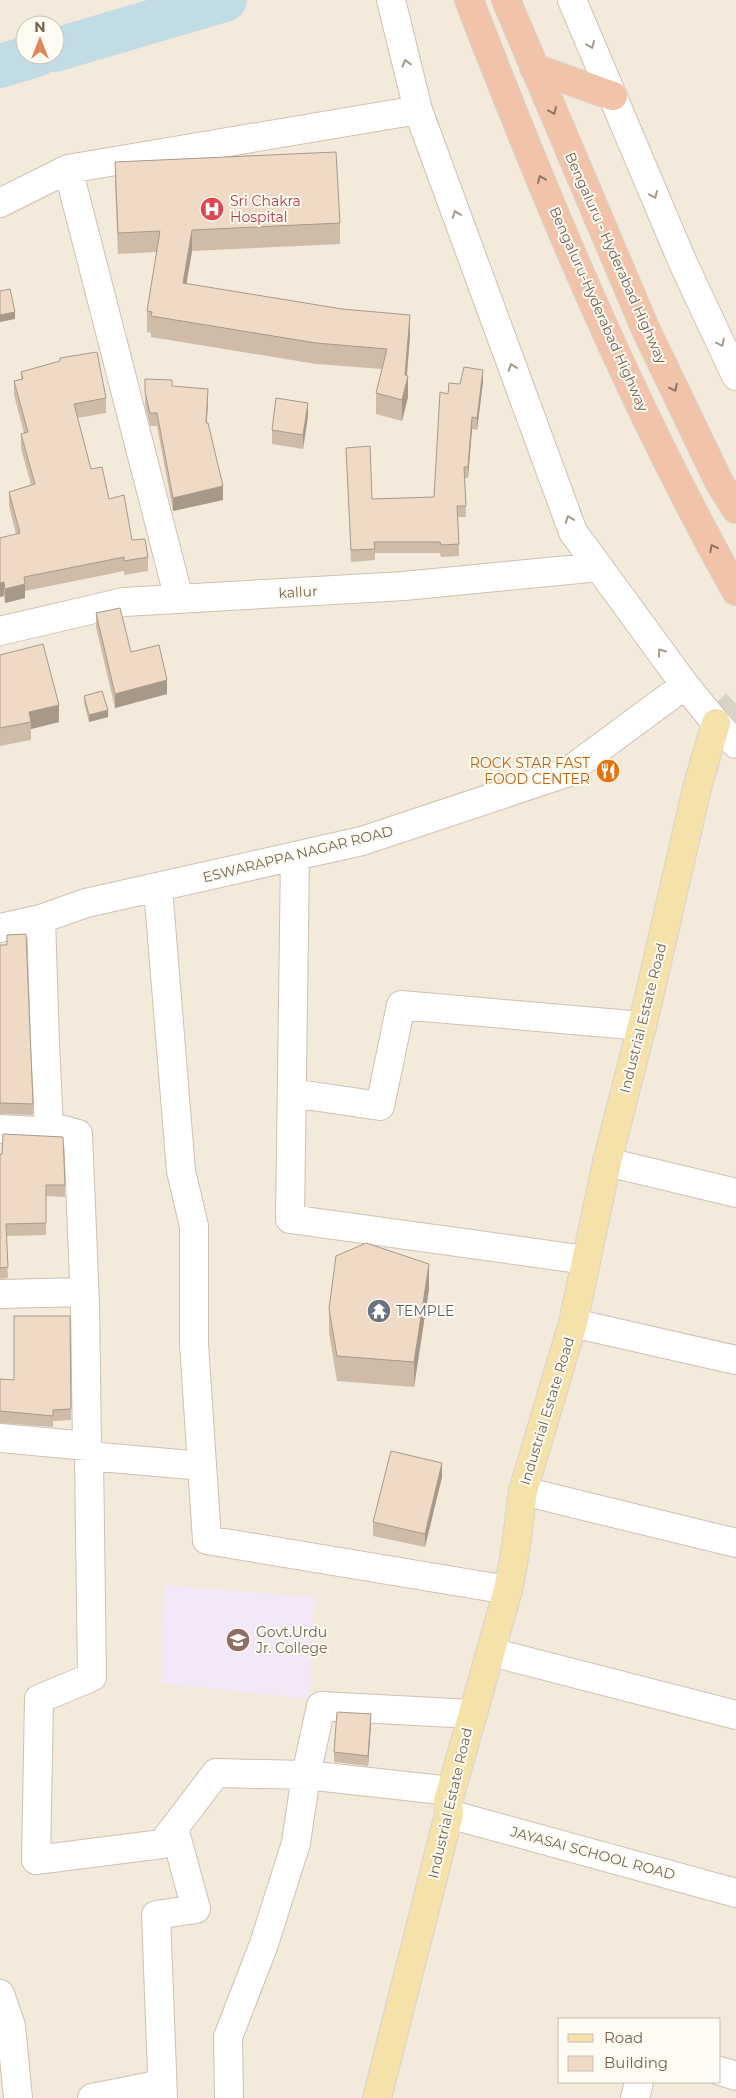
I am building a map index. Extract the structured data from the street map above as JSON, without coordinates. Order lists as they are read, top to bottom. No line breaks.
{"streets":{"highway":["Bengaluru - Hyderabad Highway","Bengaluru-Hyderabad Highway"],"main road":["Industrial Estate Road"],"street":["kallur","ESWARAPPA NAGAR ROAD","JAYASAI SCHOOL ROAD"]},"crossings":[["Industrial Estate Road","JAYASAI SCHOOL ROAD"]],"one_way":["Bengaluru - Hyderabad Highway","Bengaluru-Hyderabad Highway"],"places":{"hospital":["Sri Chakra Hospital"],"restaurant":["ROCK STAR FAST FOOD CENTER"],"temple":["TEMPLE"],"school or university":["Govt.Urdu Jr. College"]},"legend":["Road","Building"],"north":"top"}
